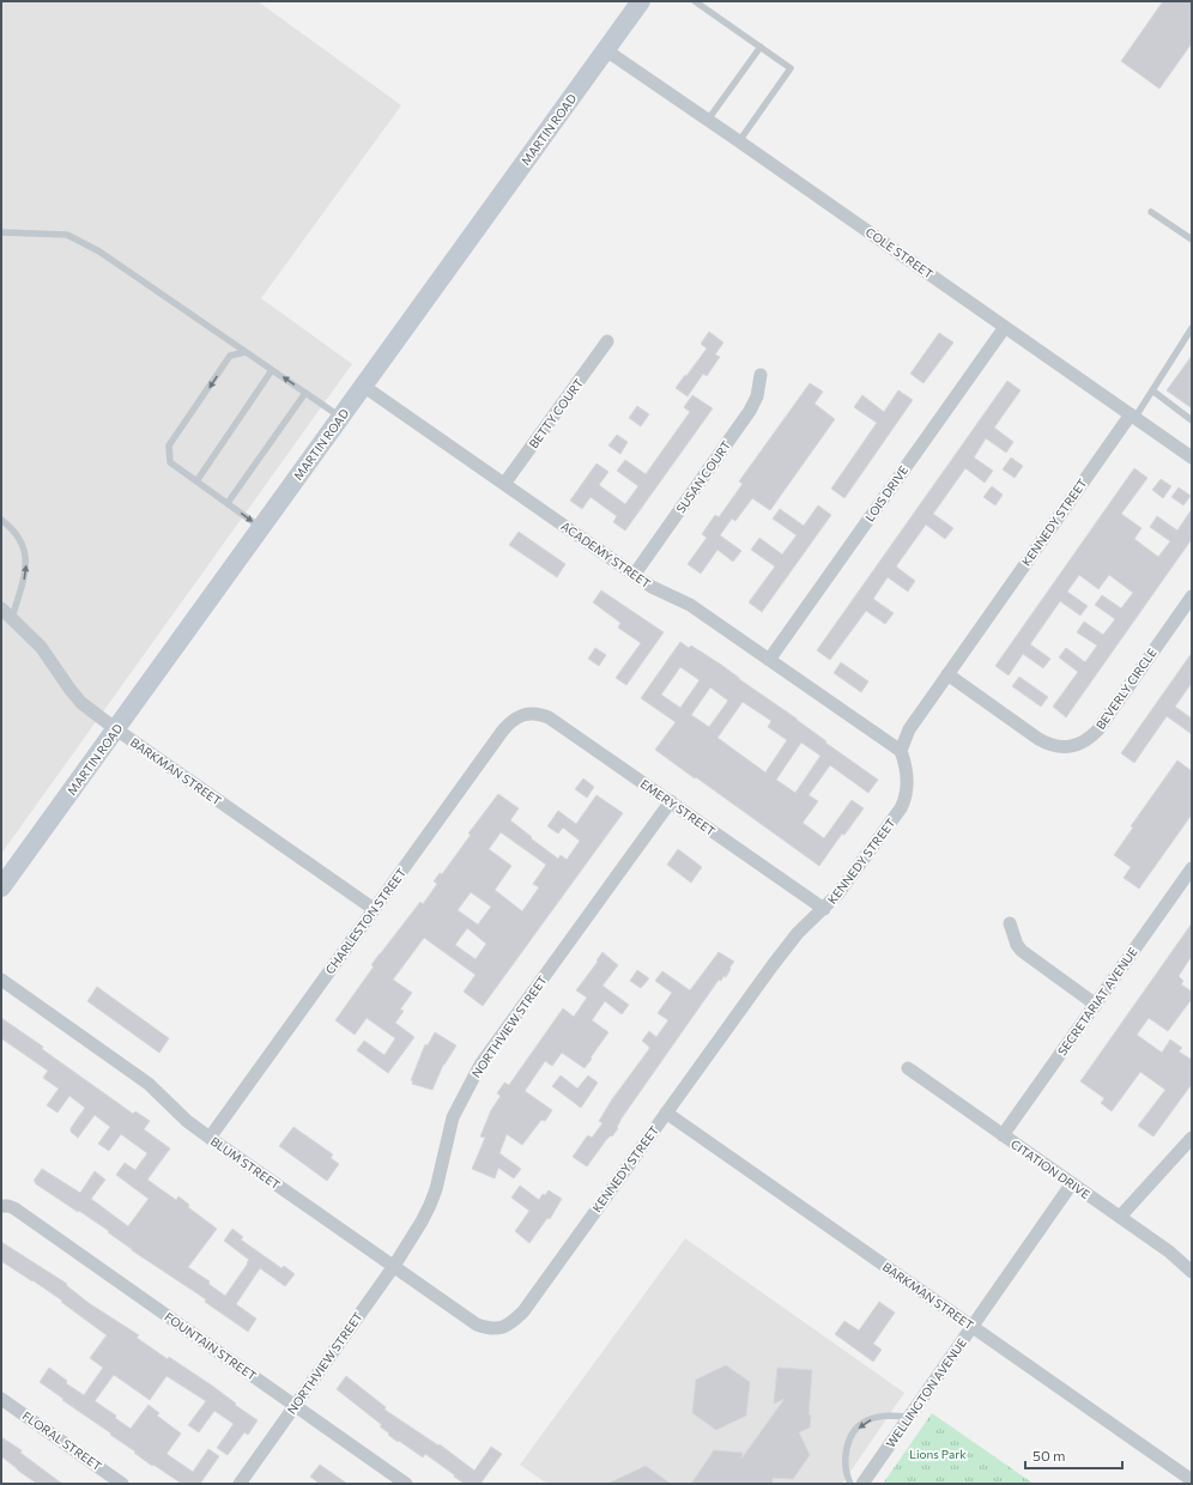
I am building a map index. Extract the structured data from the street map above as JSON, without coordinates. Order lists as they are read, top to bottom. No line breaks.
{"streets":{"street":["MARTIN ROAD","COLE STREET","BETTY COURT","SUSAN COURT","LOIS DRIVE","KENNEDY STREET","ACADEMY STREET","BEVERLY CIRCLE","BARKMAN STREET","EMERY STREET","CHARLESTON STREET","SECRETARIAT AVENUE","NORTHVIEW STREET","BLUM STREET","CITATION DRIVE","FOUNTAIN STREET","WELLINGTON AVENUE","FLORAL STREET"]},"crossings":[["MARTIN ROAD","COLE STREET"],["MARTIN ROAD","ACADEMY STREET"],["MARTIN ROAD","BARKMAN STREET"],["COLE STREET","LOIS DRIVE"],["COLE STREET","KENNEDY STREET"],["BETTY COURT","ACADEMY STREET"],["SUSAN COURT","ACADEMY STREET"],["LOIS DRIVE","ACADEMY STREET"],["KENNEDY STREET","ACADEMY STREET"],["KENNEDY STREET","BEVERLY CIRCLE"],["KENNEDY STREET","BARKMAN STREET"],["KENNEDY STREET","EMERY STREET"],["KENNEDY STREET","BLUM STREET"],["BARKMAN STREET","CHARLESTON STREET"],["BARKMAN STREET","WELLINGTON AVENUE"],["EMERY STREET","CHARLESTON STREET"],["EMERY STREET","NORTHVIEW STREET"],["CHARLESTON STREET","BLUM STREET"],["SECRETARIAT AVENUE","CITATION DRIVE"],["NORTHVIEW STREET","BLUM STREET"],["NORTHVIEW STREET","FOUNTAIN STREET"],["CITATION DRIVE","WELLINGTON AVENUE"]],"parks":["Lions Park"],"scale_bar":"50 m"}
